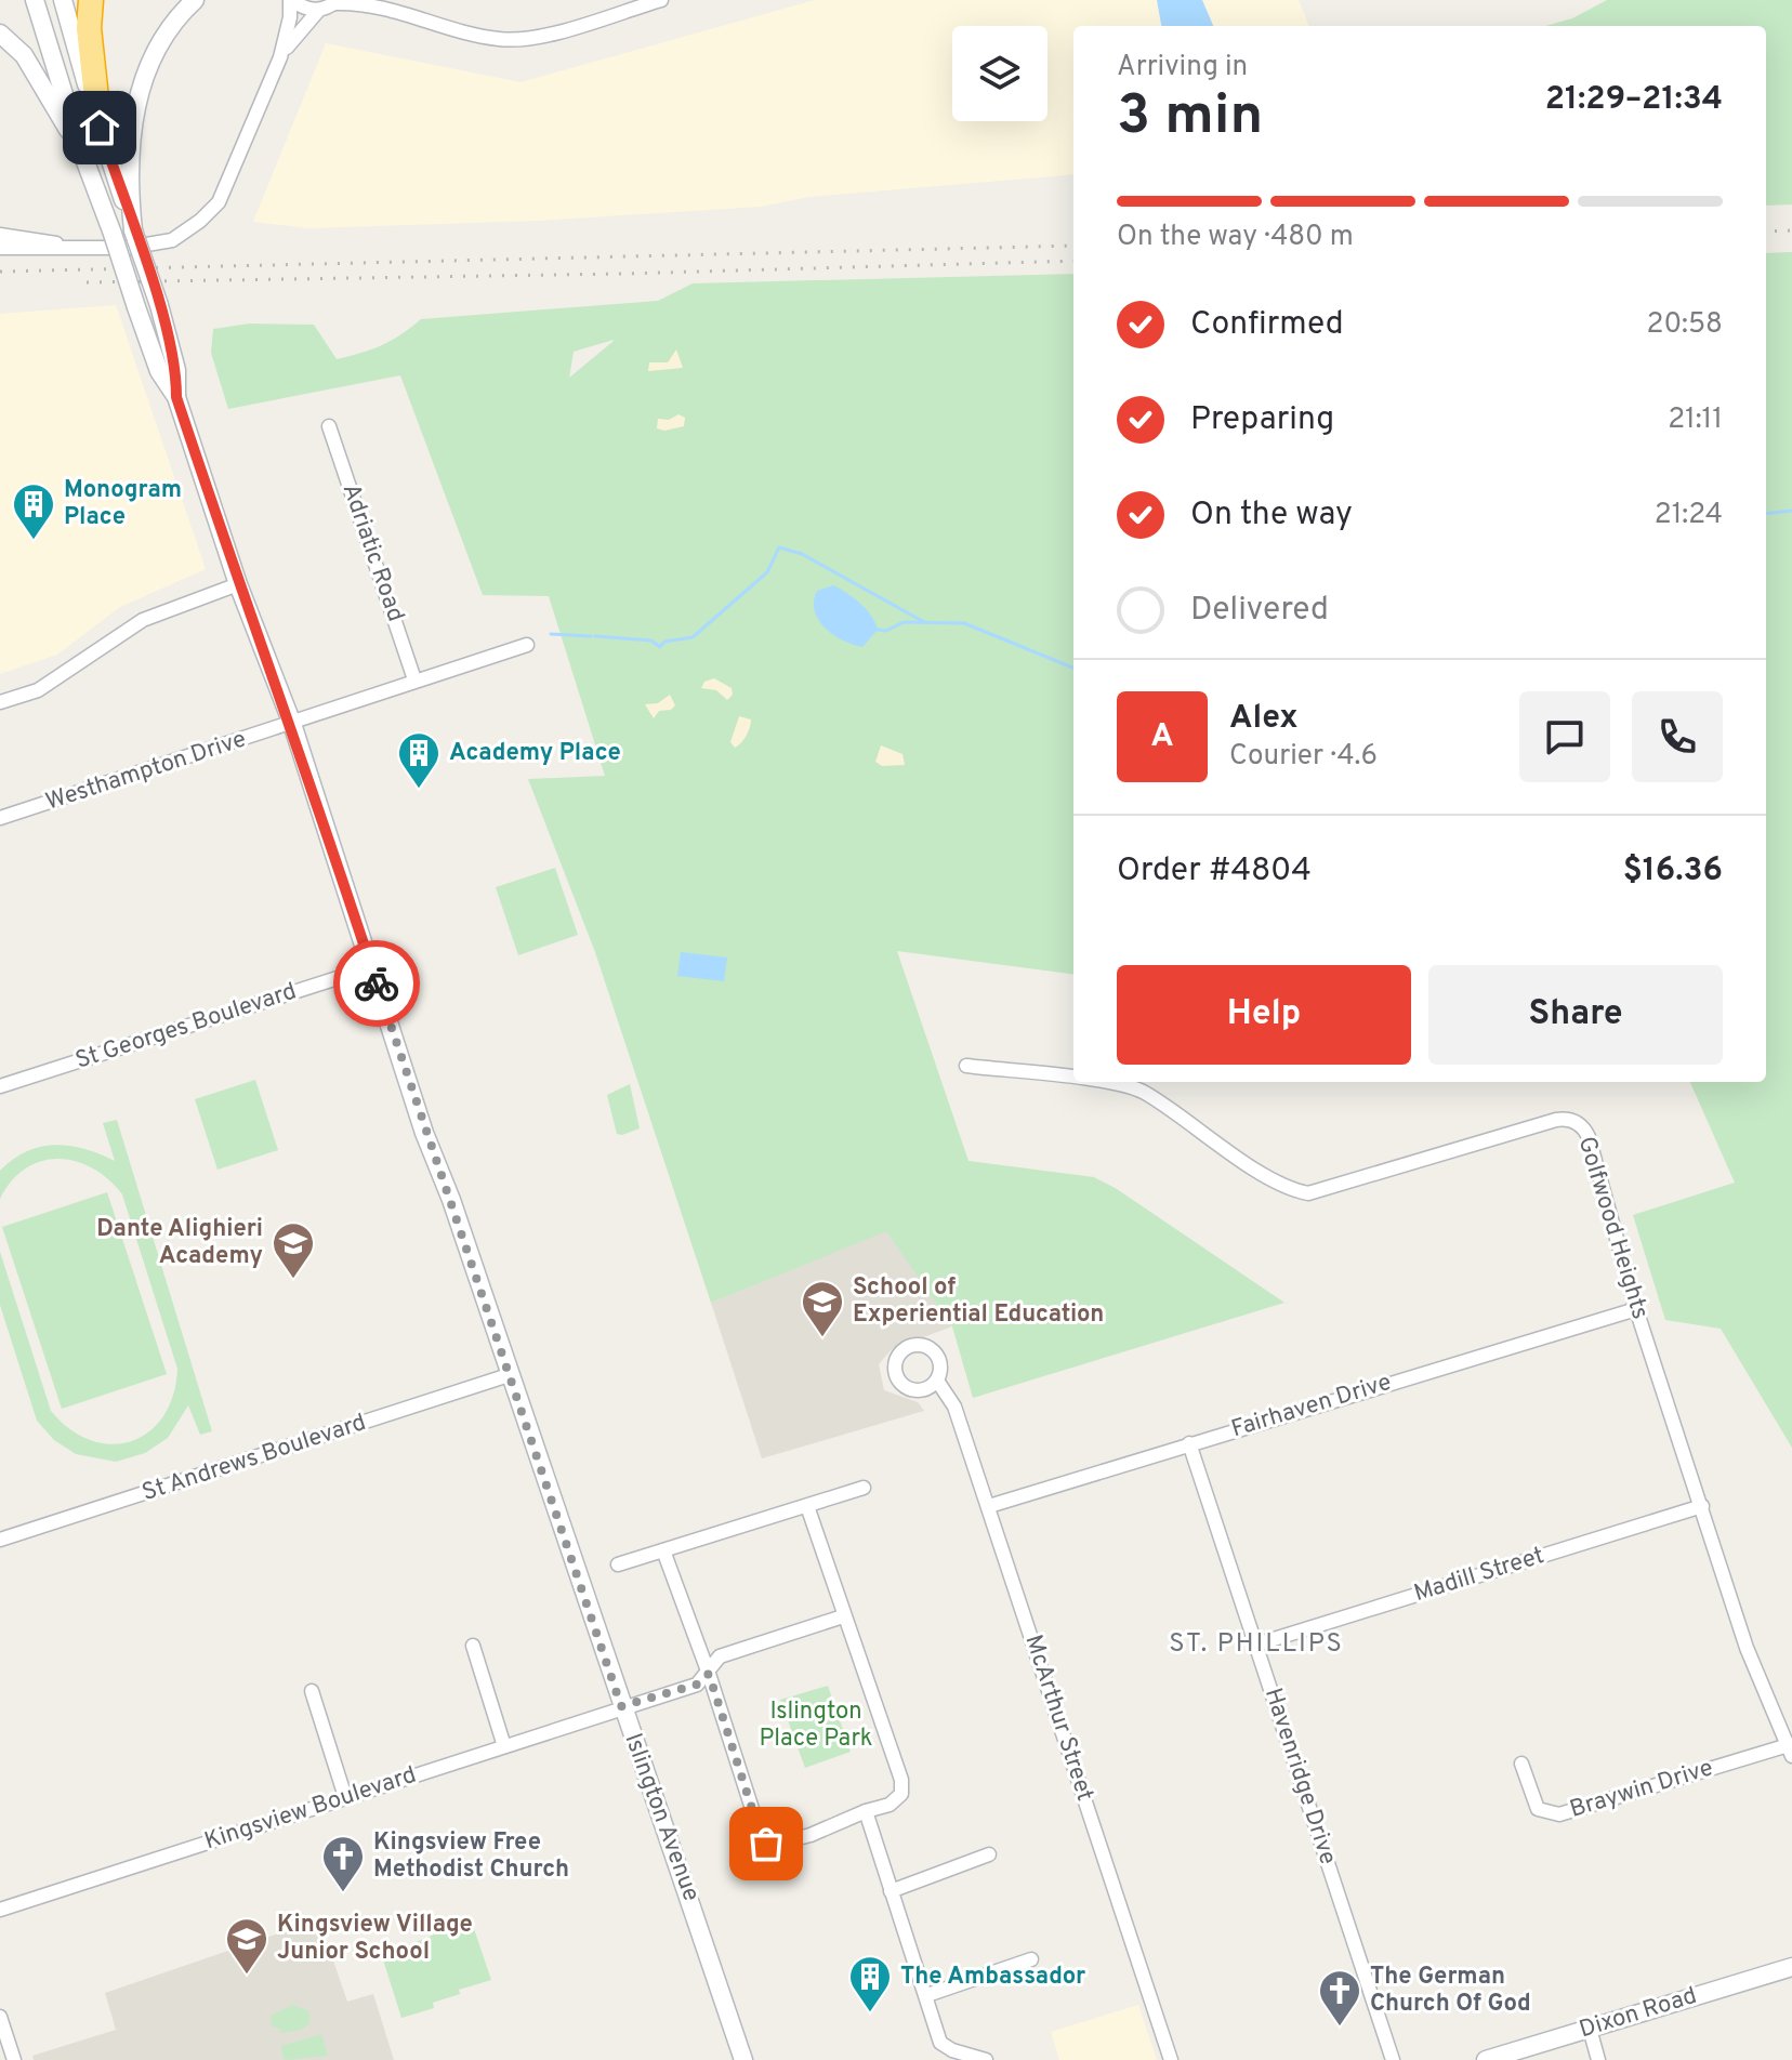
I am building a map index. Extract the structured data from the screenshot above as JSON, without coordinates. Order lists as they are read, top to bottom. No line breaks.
{"streets":{"main road":["Islington Avenue","Dixon Road"],"street":["Adriatic Road","Westhampton Drive","St Georges Boulevard","Golfwood Heights","Fairhaven Drive","St Andrews Boulevard","Madill Street","McArthur Street","Havenridge Drive","Braywin Drive","Kingsview Boulevard"]},"crossings":[["Adriatic Road","Westhampton Drive"],["Westhampton Drive","Islington Avenue"],["St Georges Boulevard","Islington Avenue"],["Golfwood Heights","Fairhaven Drive"],["Golfwood Heights","Madill Street"],["Golfwood Heights","Braywin Drive"],["Fairhaven Drive","McArthur Street"],["Fairhaven Drive","Havenridge Drive"],["St Andrews Boulevard","Islington Avenue"],["Madill Street","Havenridge Drive"],["Kingsview Boulevard","Islington Avenue"]],"districts":["ST. PHILLIPS"],"parks":["Islington Place Park"],"places":{"building":["Monogram Place","Academy Place","The Ambassador"],"school or university":["Dante Alighieri Academy","School of Experiential Education","Kingsview Village Junior School"],"church":["Kingsview Free Methodist Church","The German Church Of God"]},"page":{"heading":["3 min","Arriving in","21:29–21:34"],"panel":["Alex","Courier · 4.6","Order #4804","$16.36"],"bar":"On the way · 480 m","list":[["Confirmed","20:58"],["Preparing","21:11"],["On the way","21:24"],"Delivered"],"round":"A","buttons":["Help","Share"]}}
